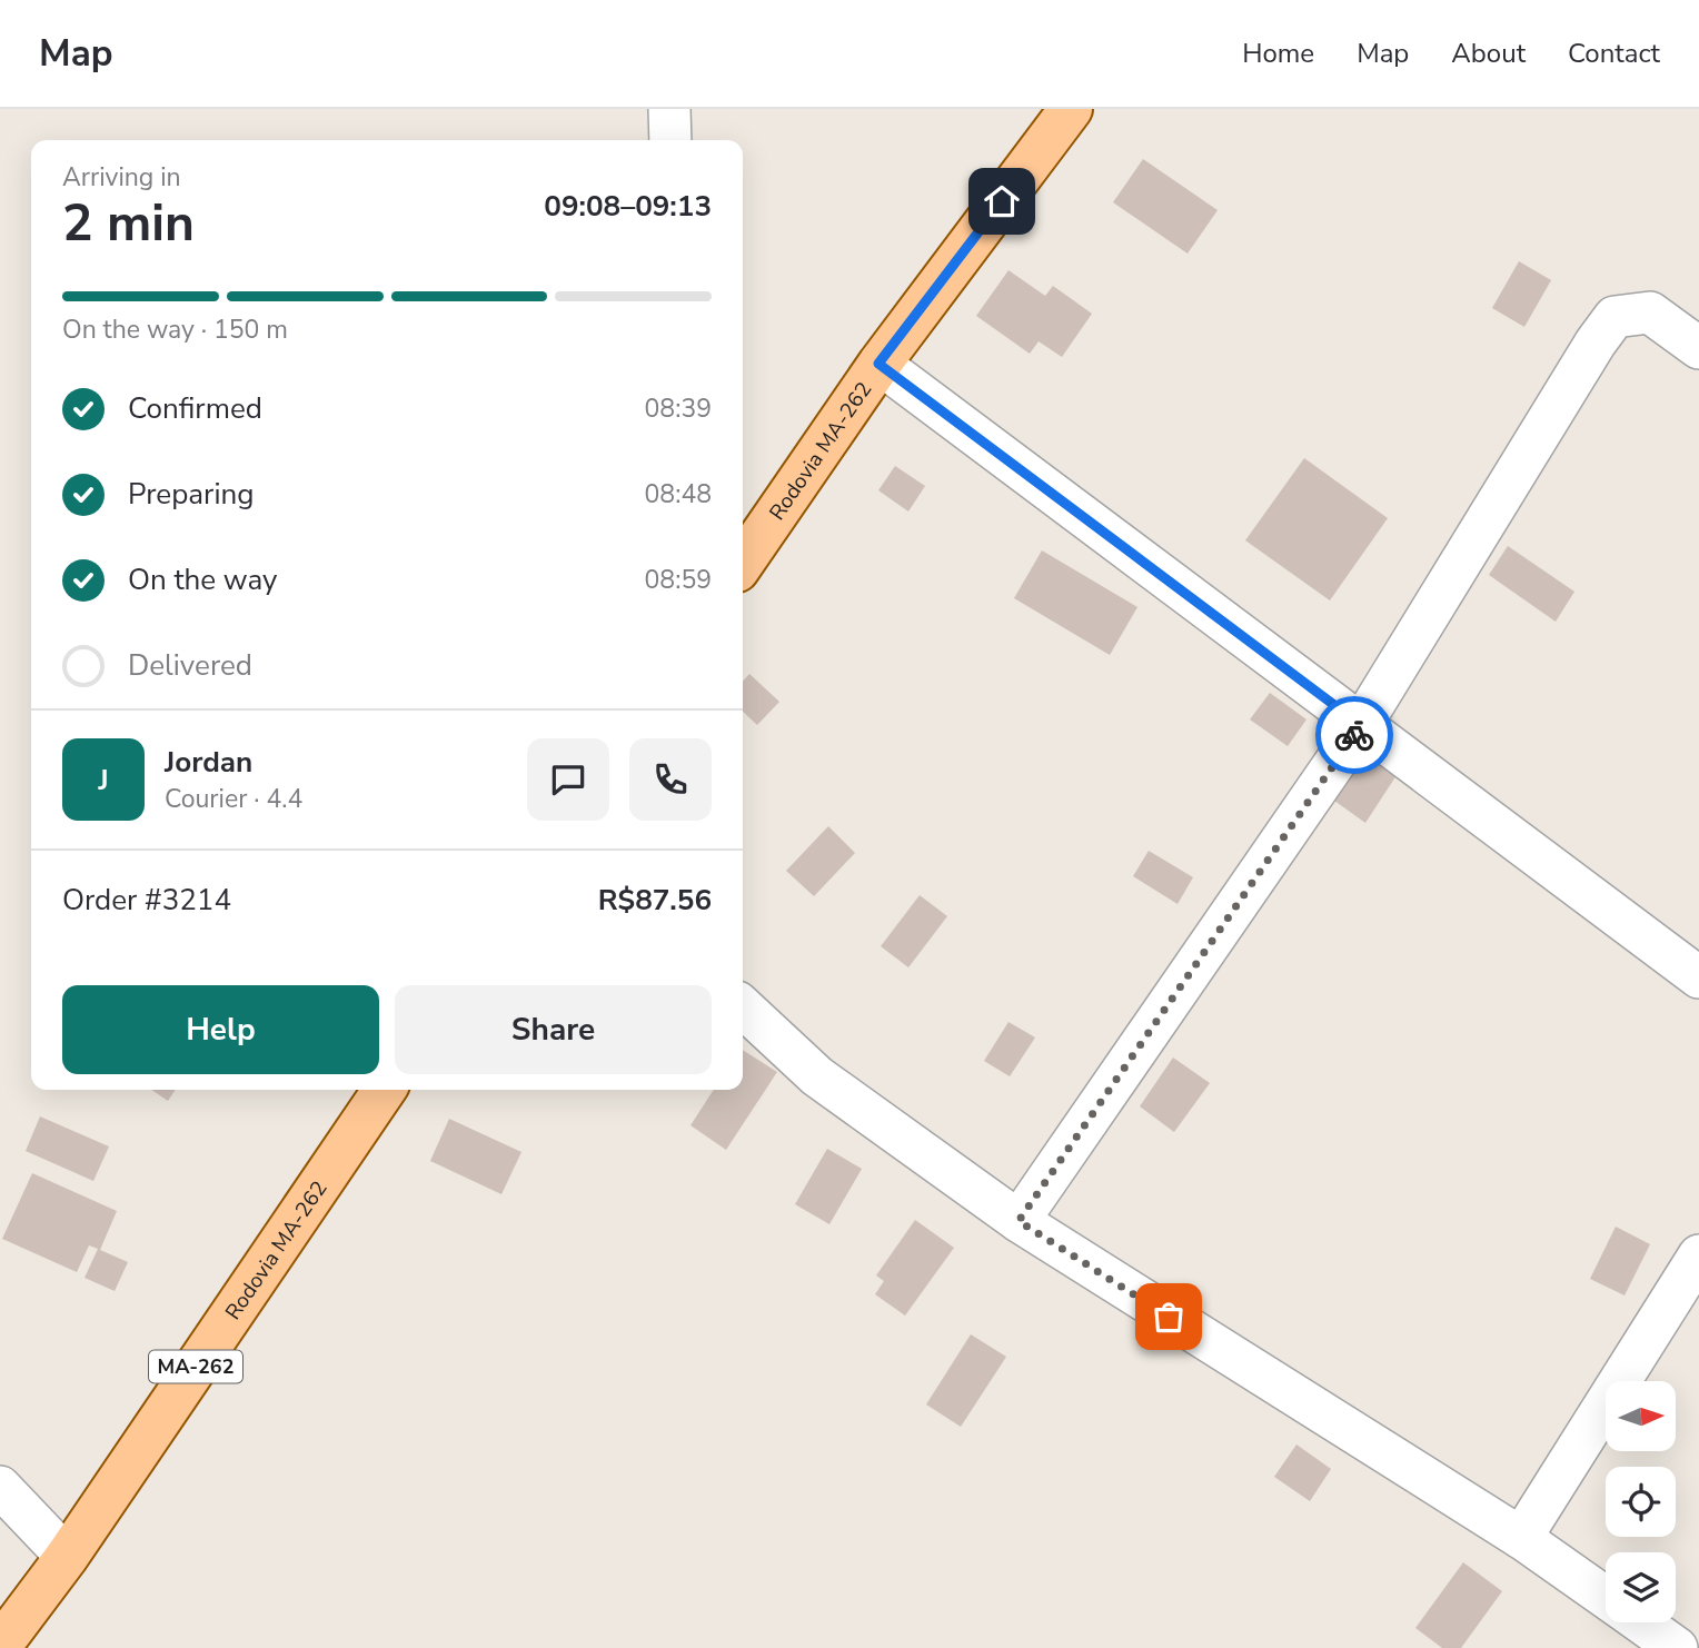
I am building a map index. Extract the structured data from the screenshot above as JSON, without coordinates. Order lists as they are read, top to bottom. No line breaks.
{"streets":{"main road":["Rodovia MA-262","MA-262"]},"north":"right","page":{"header":"Map","nav":["Home","Map","About","Contact"],"heading":["2 min","Arriving in","09:08–09:13"],"panel":["Jordan","Courier · 4.4","Order #3214","R$87.56"],"bar":"On the way · 150 m","list":[["Confirmed","08:39"],["Preparing","08:48"],["On the way","08:59"],"Delivered"],"round":"J","buttons":["Help","Share"]}}
